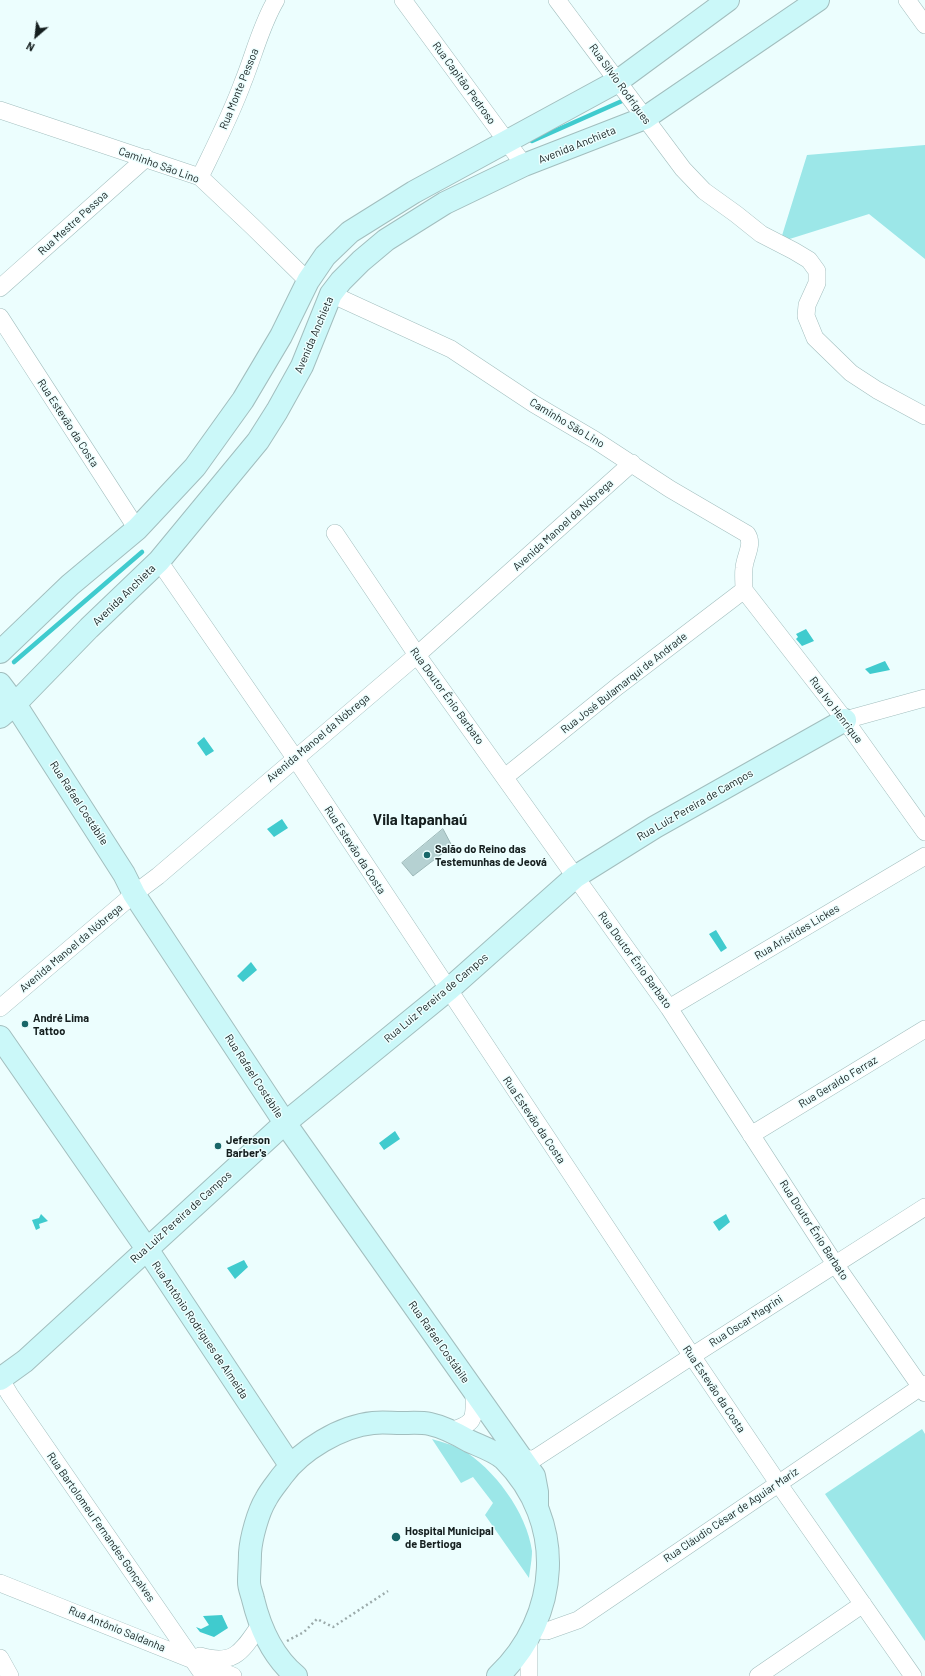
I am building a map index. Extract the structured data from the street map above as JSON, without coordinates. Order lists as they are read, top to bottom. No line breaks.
{"streets":{"street":["Rua Capitão Pedroso","Rua Sílvio Rodrigues","Rua Monte Pessoa","Avenida Anchieta","Caminho São Lino","Rua Mestre Pessoa","Rua Estevão da Costa","Avenida Manoel da Nóbrega","Rua José Bulamarqui de Andrade","Rua Doutor Ênio Barbato","Rua Ivo Henrique","Rua Rafael Costábile","Rua Luiz Pereira de Campos","Rua Aristides Lickes","Rua Geraldo Ferraz","Rua Oscar Magrini","Rua Antônio Rodrigues de Almeida","Rua Cláudio César de Aguiar Mariz","Rua Bartolomeu Fernandes Gonçalves","Rua Antônio Saldanha"]},"crossings":[["Rua Capitão Pedroso","Avenida Anchieta"],["Rua Sílvio Rodrigues","Avenida Anchieta"],["Rua Monte Pessoa","Caminho São Lino"],["Avenida Anchieta","Caminho São Lino"],["Avenida Anchieta","Rua Estevão da Costa"],["Avenida Anchieta","Rua Rafael Costábile"],["Caminho São Lino","Rua Mestre Pessoa"],["Caminho São Lino","Avenida Manoel da Nóbrega"],["Caminho São Lino","Rua José Bulamarqui de Andrade"],["Caminho São Lino","Rua Ivo Henrique"],["Rua Estevão da Costa","Avenida Manoel da Nóbrega"],["Rua Estevão da Costa","Rua Luiz Pereira de Campos"],["Rua Estevão da Costa","Rua Oscar Magrini"],["Rua Estevão da Costa","Rua Cláudio César de Aguiar Mariz"],["Avenida Manoel da Nóbrega","Rua Doutor Ênio Barbato"],["Avenida Manoel da Nóbrega","Rua Rafael Costábile"],["Rua José Bulamarqui de Andrade","Rua Doutor Ênio Barbato"],["Rua José Bulamarqui de Andrade","Rua Ivo Henrique"],["Rua Doutor Ênio Barbato","Rua Luiz Pereira de Campos"],["Rua Doutor Ênio Barbato","Rua Aristides Lickes"],["Rua Doutor Ênio Barbato","Rua Geraldo Ferraz"],["Rua Doutor Ênio Barbato","Rua Oscar Magrini"],["Rua Doutor Ênio Barbato","Rua Cláudio César de Aguiar Mariz"],["Rua Ivo Henrique","Rua Luiz Pereira de Campos"],["Rua Rafael Costábile","Rua Luiz Pereira de Campos"],["Rua Rafael Costábile","Rua Oscar Magrini"],["Rua Rafael Costábile","Rua Cláudio César de Aguiar Mariz"],["Rua Luiz Pereira de Campos","Rua Antônio Rodrigues de Almeida"],["Rua Luiz Pereira de Campos","Rua Bartolomeu Fernandes Gonçalves"],["Rua Bartolomeu Fernandes Gonçalves","Rua Antônio Saldanha"]],"districts":["Vila Itapanhaú"],"places":["Salão do Reino das Testemunhas de Jeová","André Lima Tattoo","Jeferson Barber's","Hospital Municipal de Bertioga"],"north":"bottom left"}
